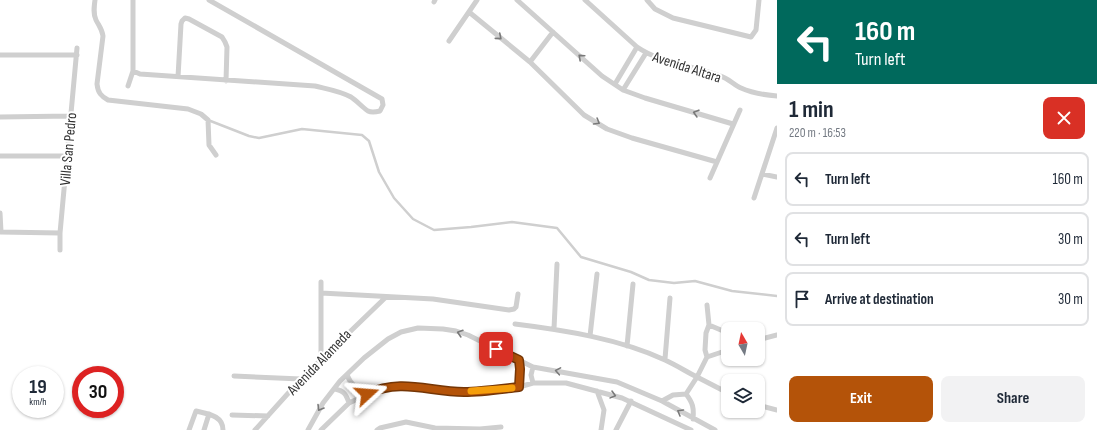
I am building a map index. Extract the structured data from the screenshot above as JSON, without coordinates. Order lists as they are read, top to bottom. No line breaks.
{"streets":{"street":["Avenida Altara","Villa San Pedro","Avenida Alameda"]},"north":"top","page":{"turn":["160 m","Turn left"],"heading":["1 min","220 m · 16:53"],"list":[{"name":"Turn left","value":"160 m"},{"name":"Turn left","value":"30 m"},{"name":"Arrive at destination","value":"30 m"}],"speed":"19 km/h","limit":"30","buttons":["Exit","Share"]}}
